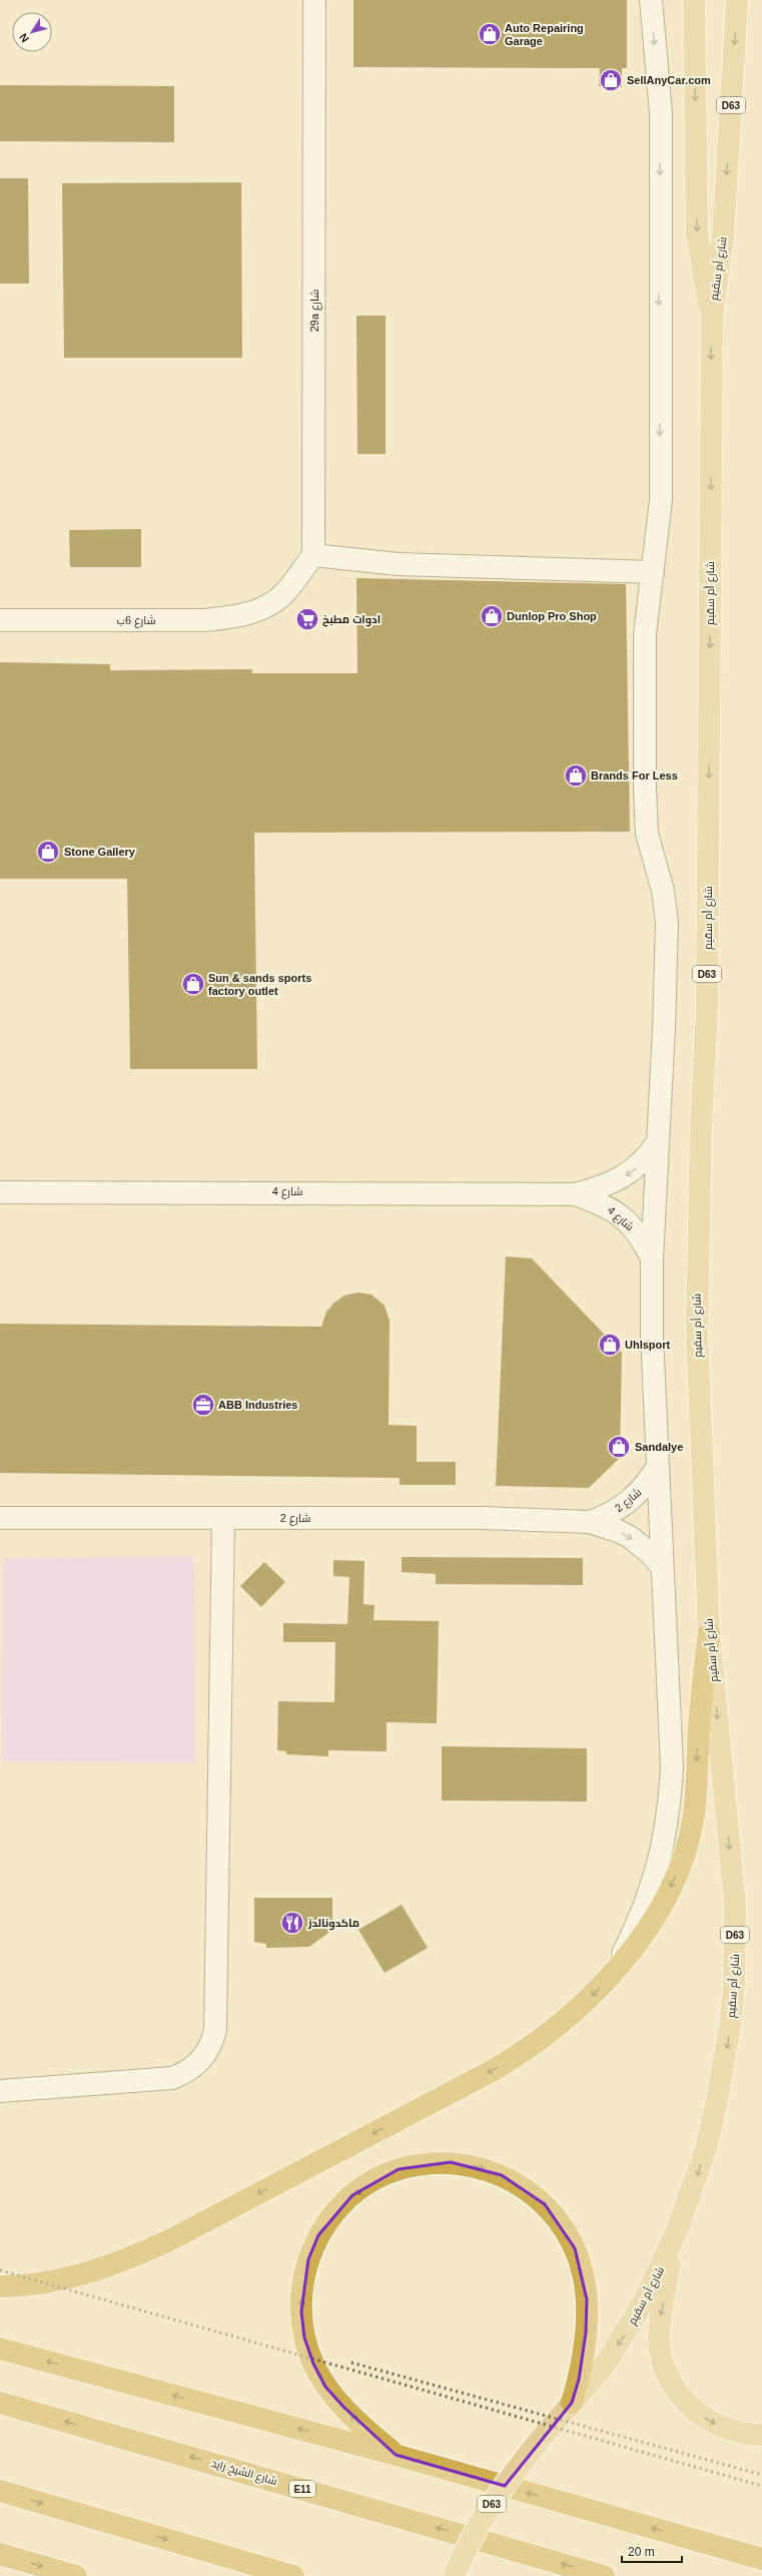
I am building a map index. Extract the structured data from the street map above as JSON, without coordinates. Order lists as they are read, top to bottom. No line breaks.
{"streets":{"highway":["شارع الشيخ زايد","E11"],"main road":["D63","شارع أم سقيم"],"street":["29a شارع","شارع 6ب","شارع 4","شارع 2"]},"crossings":[["29a شارع","شارع 6ب"]],"one_way":["شارع أم سقيم"],"places":{"shop":["Auto Repairing Garage","SellAnyCar.com","Dunlop Pro Shop","Brands For Less","Stone Gallery","Sun & sands sports factory outlet","Uhlsport","Sandalye"],"supermarket":["ادوات مطبخ"],"office":["ABB Industries"],"restaurant":["ماكدونالدز"]},"scale_bar":"20 m","north":"bottom left"}
